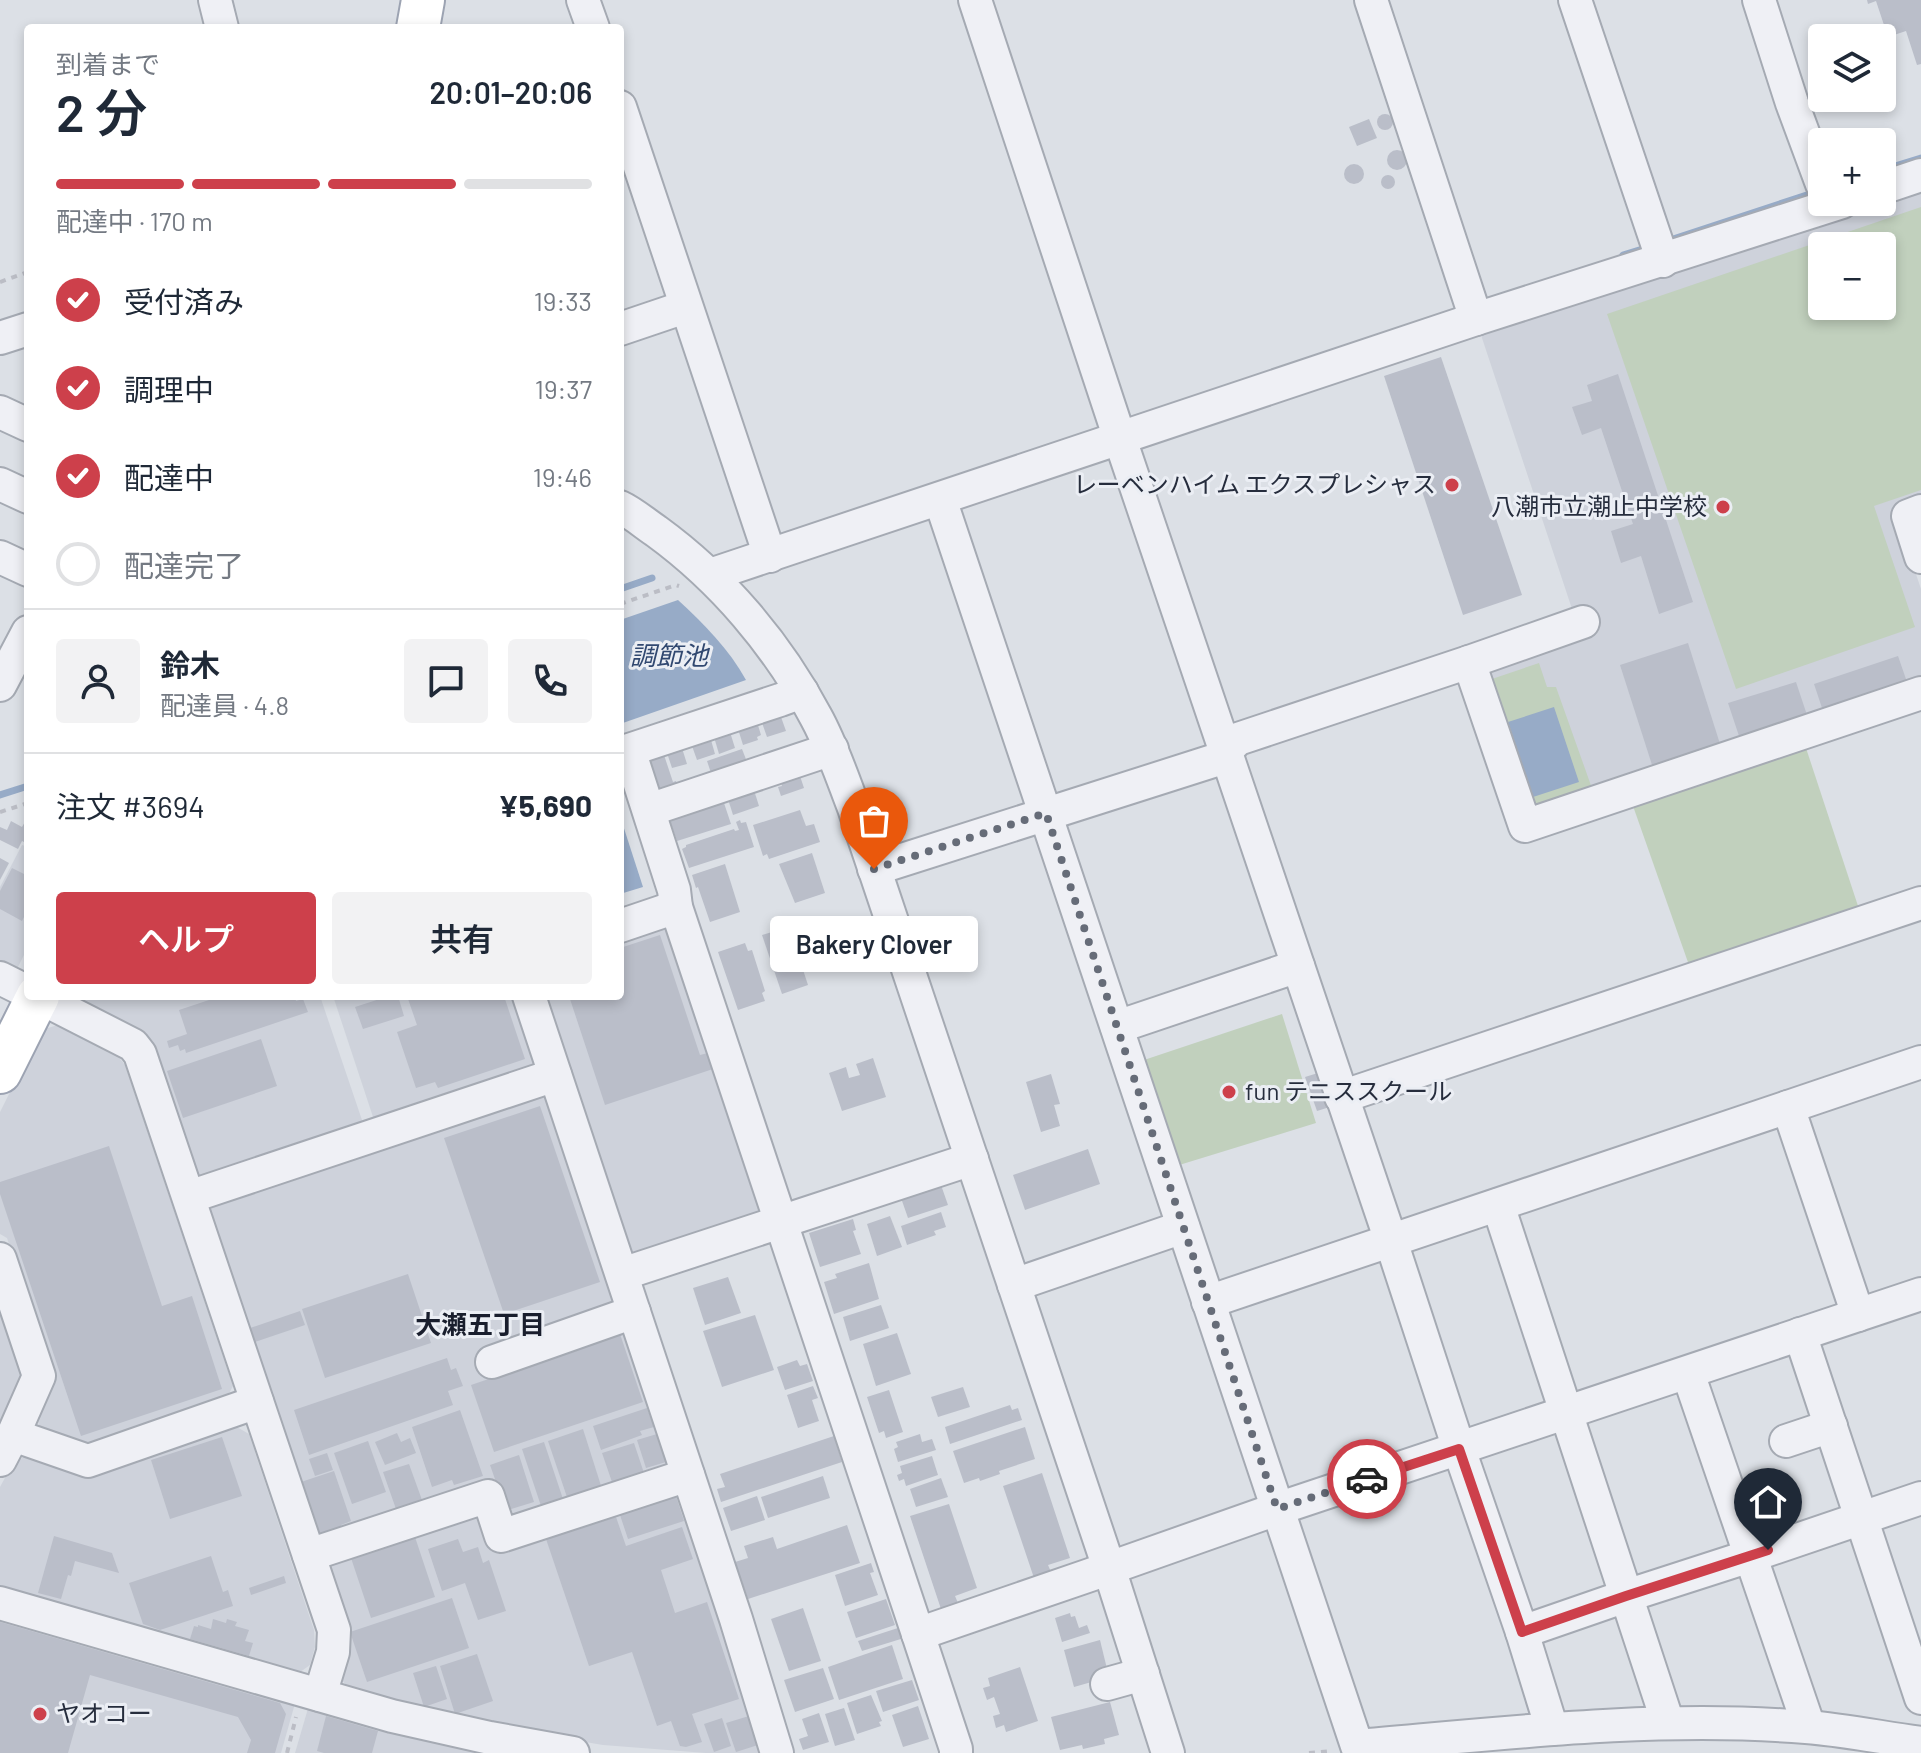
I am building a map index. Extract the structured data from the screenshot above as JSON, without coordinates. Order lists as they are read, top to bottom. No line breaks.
{"districts":["大瀬五丁目"],"water":["調節池"],"places":["レーベンハイム エクスプレシャス","八潮市立潮止中学校","Bakery Clover","fun テニススクール","ヤオコー"],"page":{"map_buttons":["+","−"],"heading":["2 分","到着まで","20:01–20:06"],"panel":["鈴木","配達員 · 4.8","注文 #3694","¥5,690"],"bar":"配達中 · 170 m","list":[["受付済み","19:33"],["調理中","19:37"],["配達中","19:46"],"配達完了"],"buttons":["ヘルプ","共有"],"bubble":"Bakery Clover"}}
